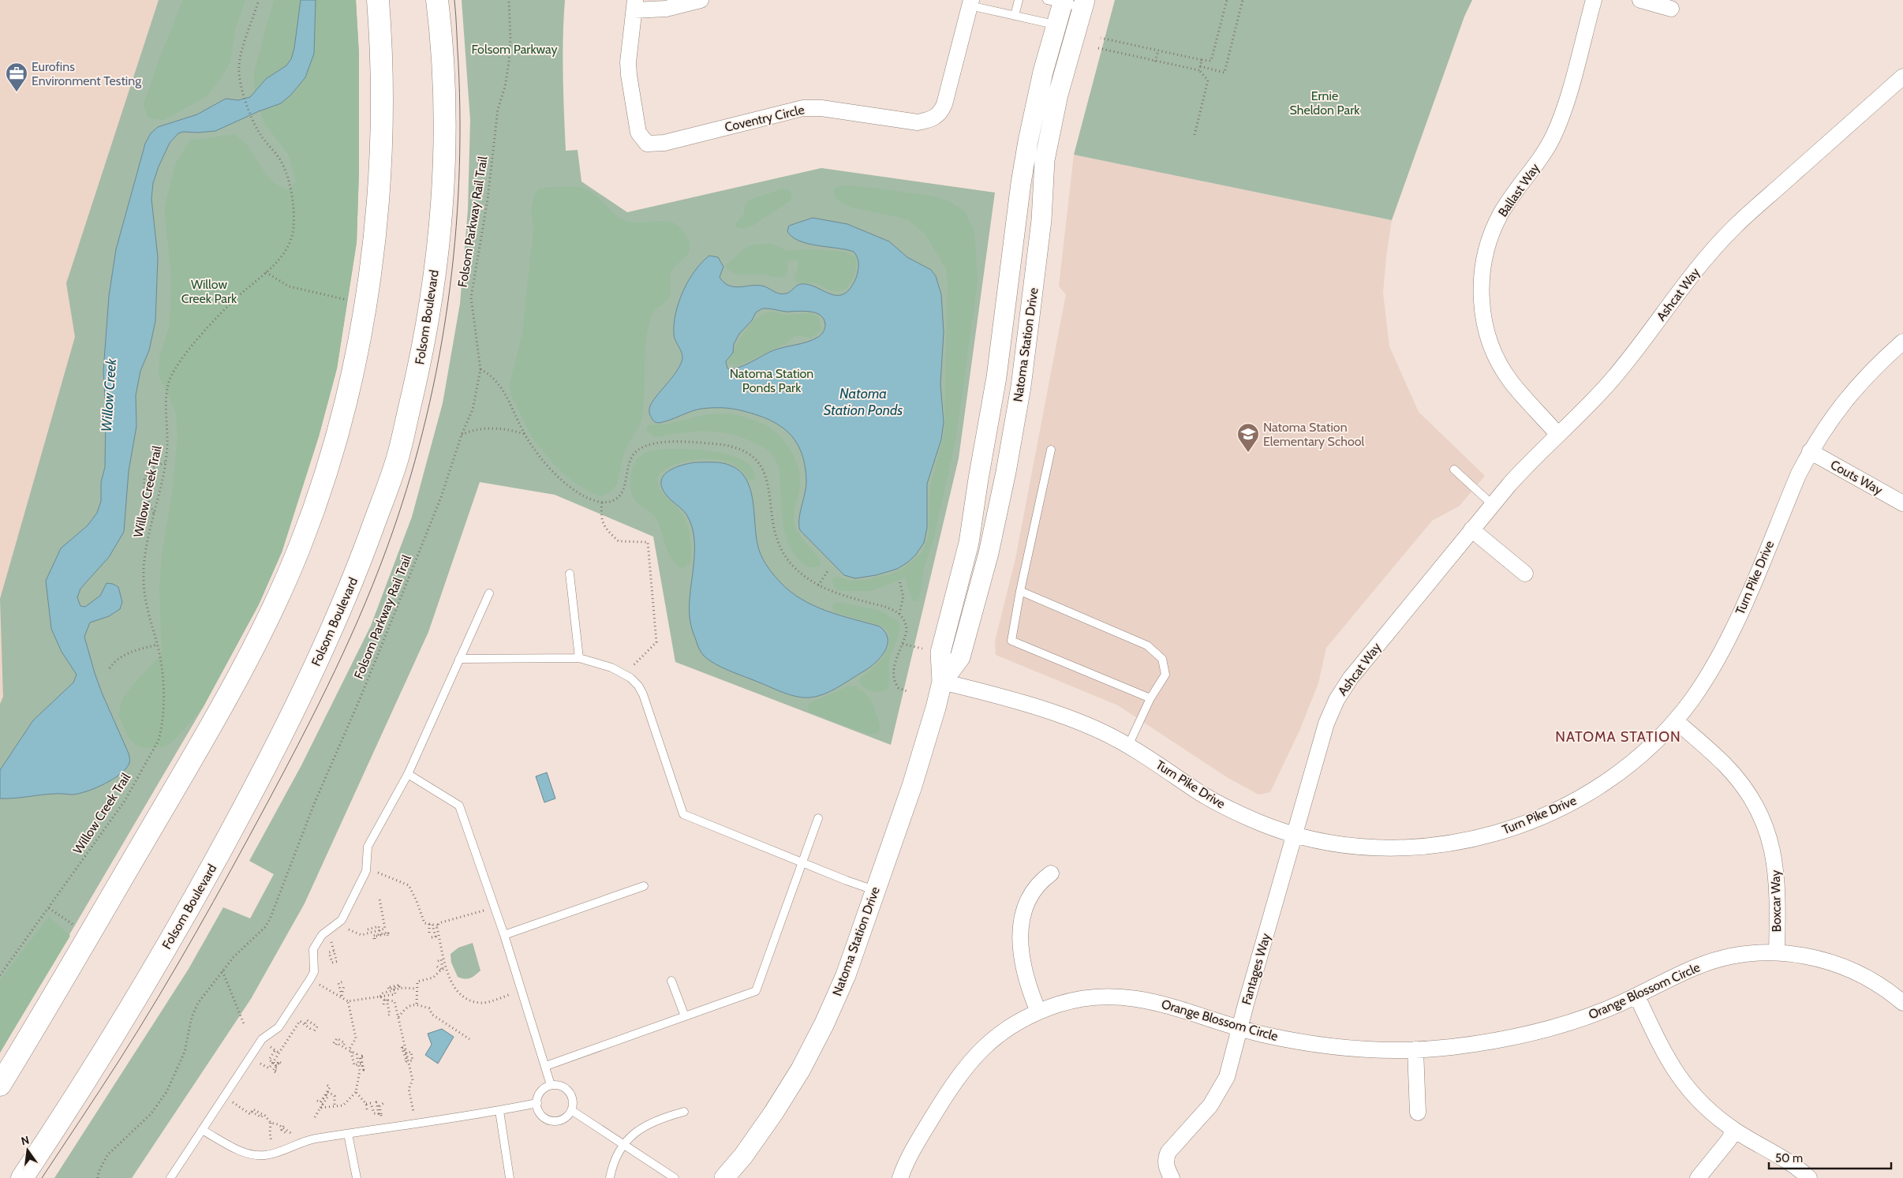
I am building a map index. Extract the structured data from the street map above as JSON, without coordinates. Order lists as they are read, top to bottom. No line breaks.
{"streets":{"main road":["Folsom Boulevard"],"street":["Coventry Circle","Ballast Way","Ashcat Way","Natoma Station Drive","Couts Way","Turn Pike Drive","Boxcar Way","Fantages Way","Orange Blossom Circle"],"path":["Folsom Parkway Rail Trail","Willow Creek Trail"]},"crossings":[["Coventry Circle","Natoma Station Drive"],["Ballast Way","Ashcat Way"],["Ashcat Way","Turn Pike Drive"],["Ashcat Way","Fantages Way"],["Natoma Station Drive","Turn Pike Drive"],["Couts Way","Turn Pike Drive"],["Turn Pike Drive","Boxcar Way"],["Turn Pike Drive","Fantages Way"],["Boxcar Way","Orange Blossom Circle"],["Fantages Way","Orange Blossom Circle"]],"districts":["NATOMA STATION"],"water":["Natoma Station Ponds","Willow Creek"],"parks":["Folsom Parkway","Ernie Sheldon Park","Willow Creek Park","Natoma Station Ponds Park"],"places":{"office":["Eurofins Environment Testing"],"school or university":["Natoma Station Elementary School"]},"scale_bar":"50 m","north":"top"}
